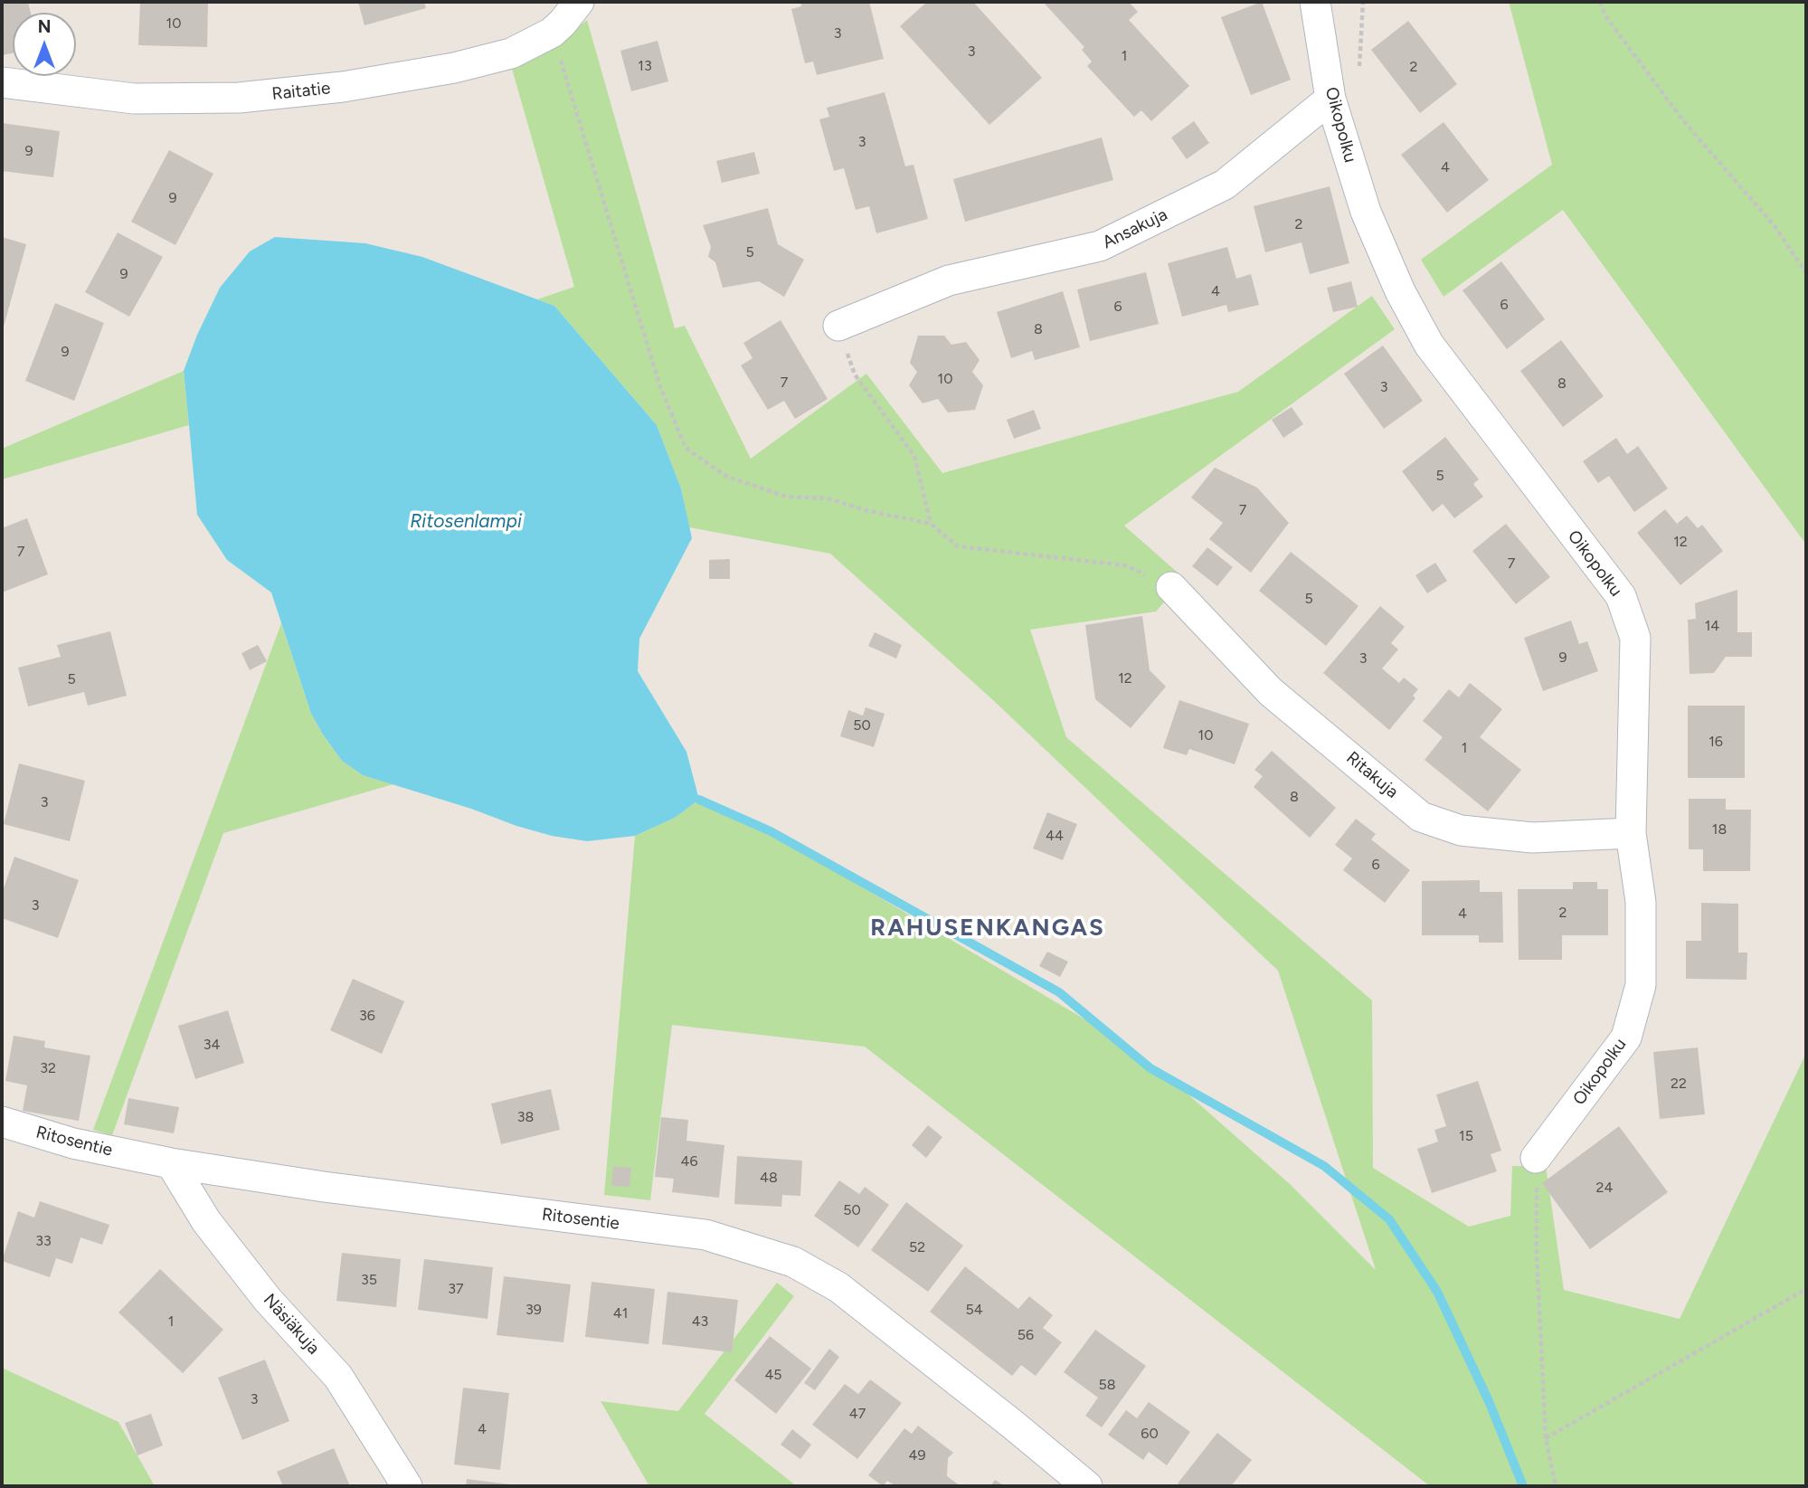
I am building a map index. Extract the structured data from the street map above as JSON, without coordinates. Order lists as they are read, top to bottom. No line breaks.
{"streets":{"street":["Raitatie","Oikopolku","Ansakuja","Ritakuja","Ritosentie","Näsiäkuja"]},"crossings":[["Oikopolku","Ansakuja"],["Oikopolku","Ritakuja"],["Ritosentie","Näsiäkuja"]],"districts":["RAHUSENKANGAS"],"water":["Ritosenlampi"],"house_numbers":["10","3","3","1","13","2","3","9","4","9","2","5","9","4","6","6","8","9","10","7","8","3","5","7","12","7","7","5","14","9","3","12","5","50","10","16","1","8","3","18","44","6","3","2","4","36","34","32","22","38","15","46","48","24","50","33","52","35","37","39","54","41","1","43","56","45","58","3","47","4","60","49"],"north":"top"}
